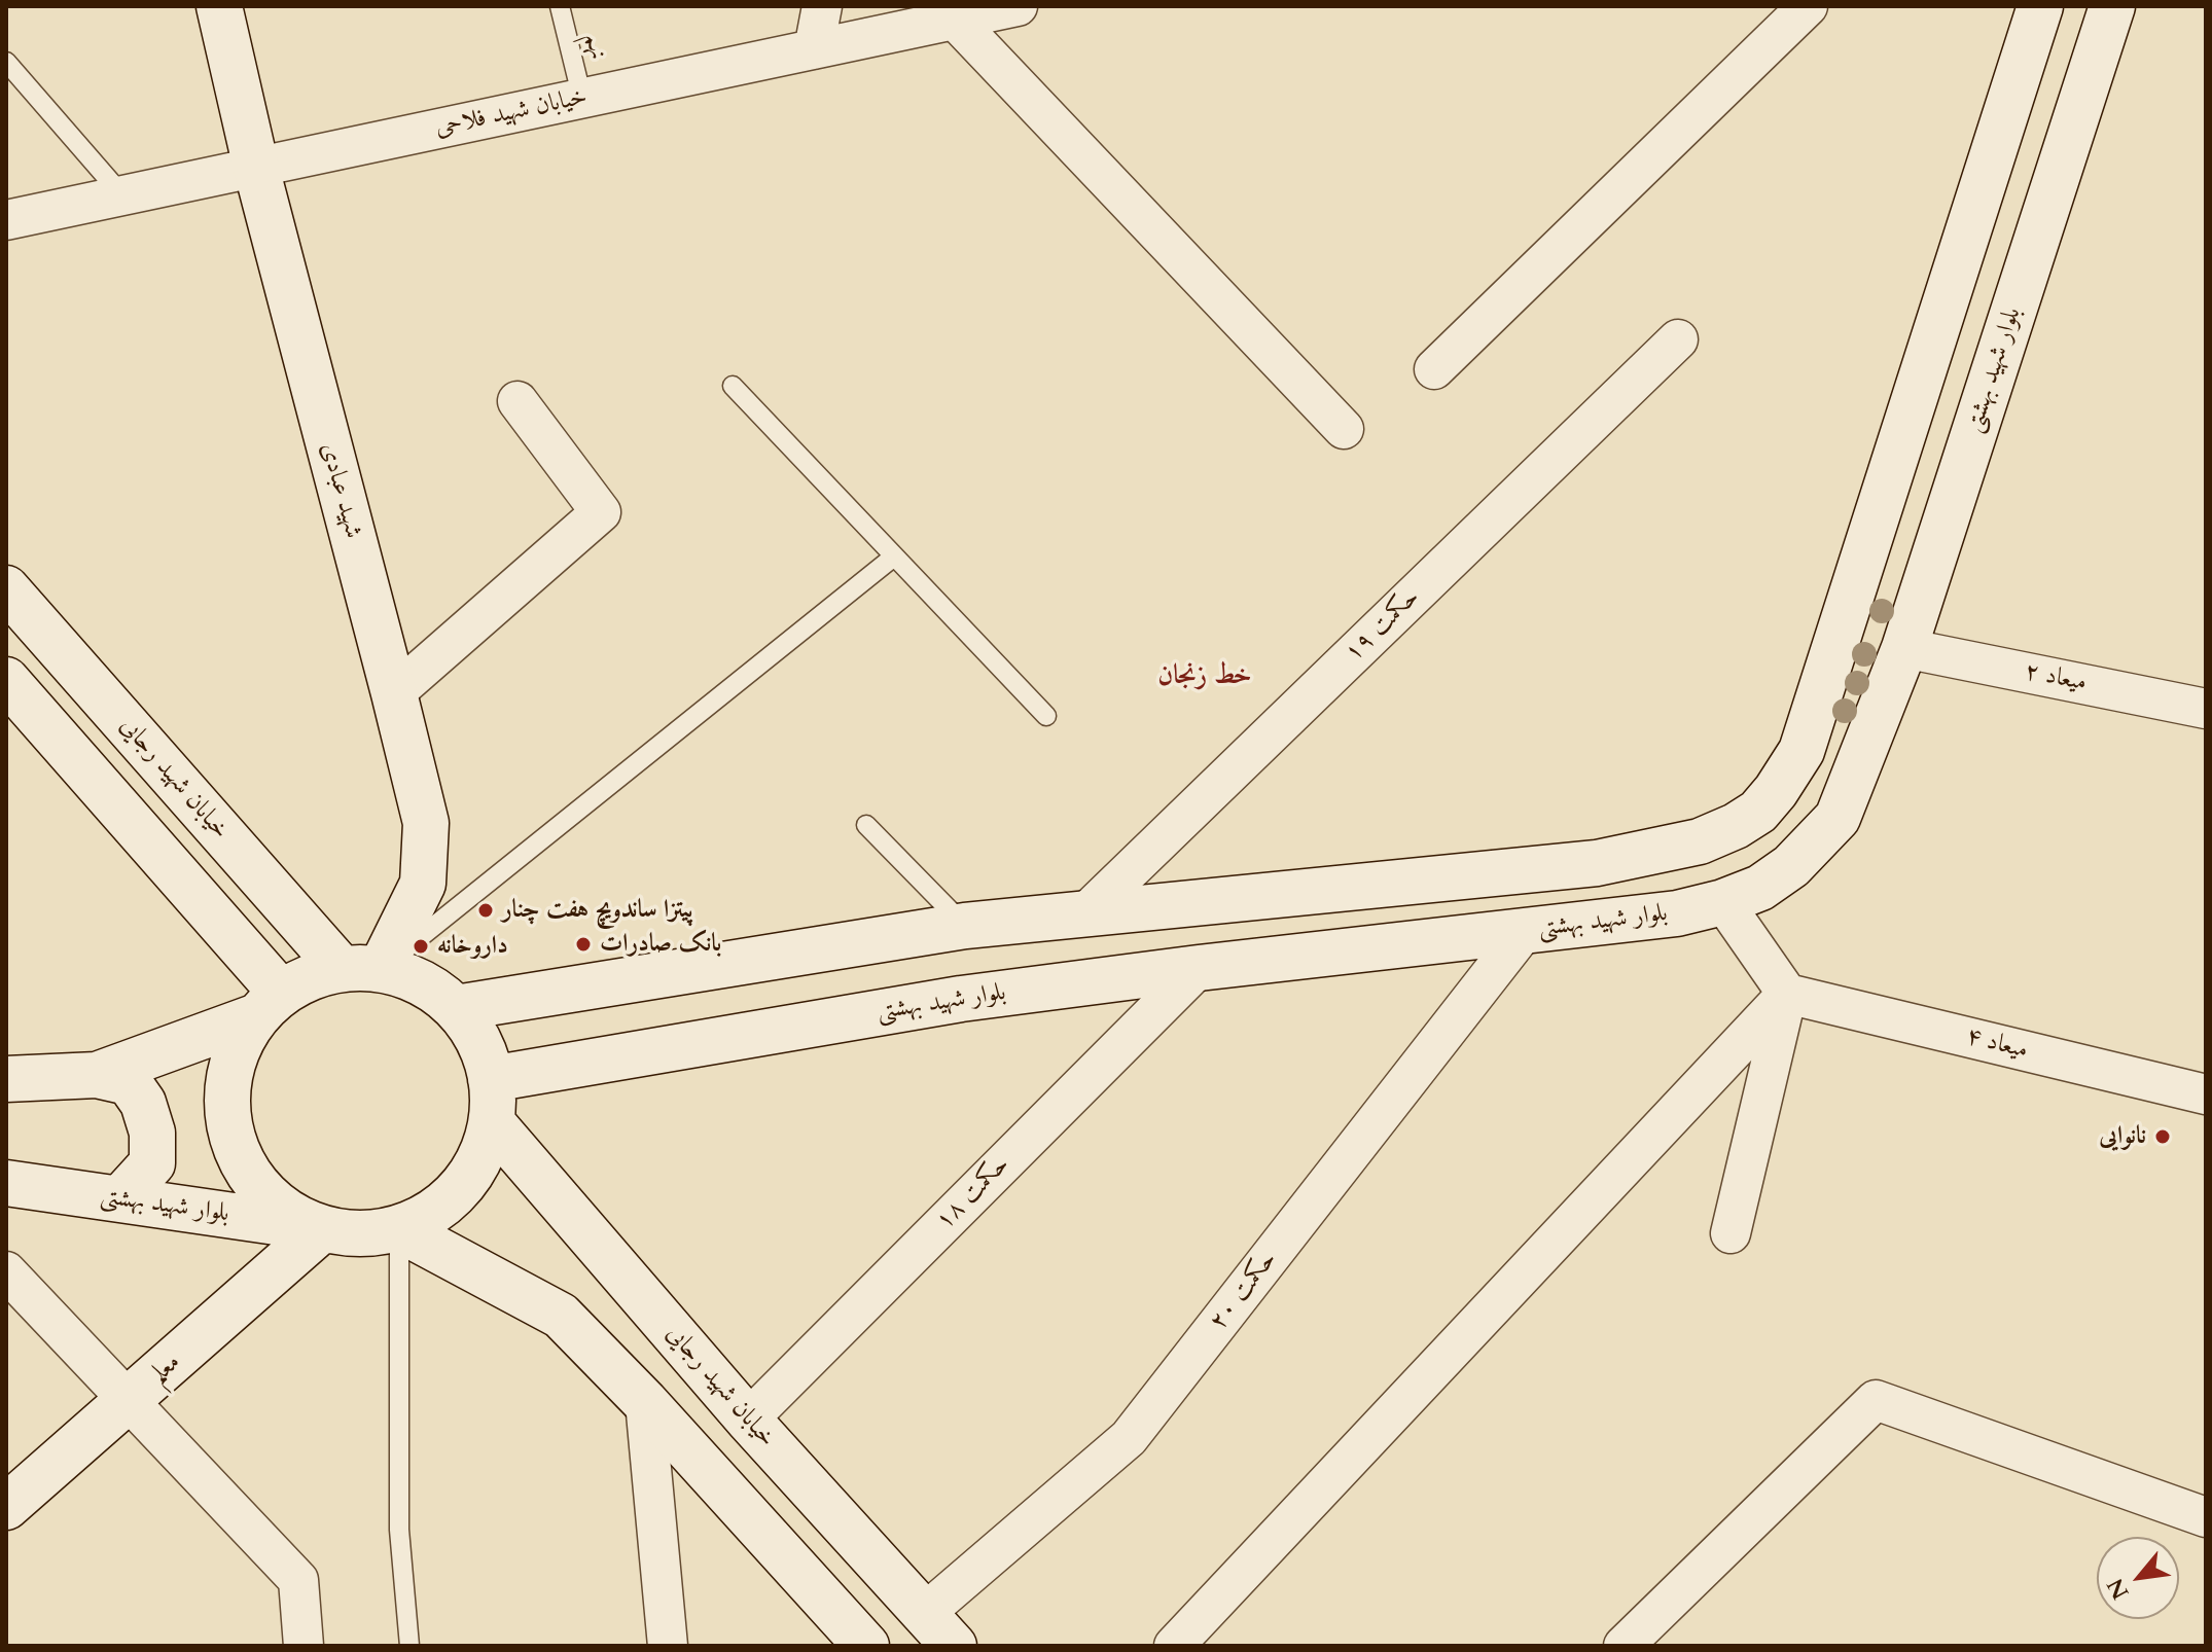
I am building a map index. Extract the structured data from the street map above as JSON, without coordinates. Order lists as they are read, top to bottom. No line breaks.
{"streets":{"street":["خیابان شهید فلاحی","بلوار شهید بهشتی","شهید عبادی","حکمت ۱۹","میعاد ۲","خیابان شهید رجایی","میعاد ۴","حکمت ۱۸","حکمت ۲۰","معلم"],"lane":["نهم"]},"crossings":[["نهم","خیابان شهید فلاحی"],["خیابان شهید فلاحی","شهید عبادی"],["بلوار شهید بهشتی","شهید عبادی"],["بلوار شهید بهشتی","میعاد ۲"],["بلوار شهید بهشتی","خیابان شهید رجایی"],["بلوار شهید بهشتی","حکمت ۱۸"],["بلوار شهید بهشتی","حکمت ۲۰"],["بلوار شهید بهشتی","معلم"],["شهید عبادی","خیابان شهید رجایی"],["شهید عبادی","معلم"],["خیابان شهید رجایی","حکمت ۱۸"],["خیابان شهید رجایی","حکمت ۲۰"],["خیابان شهید رجایی","معلم"]],"districts":["خط زنجان"],"places":["پیتزا ساندویچ هفت چنار","بانک صادرات","داروخانه","نانوایی"],"north":"bottom left"}
